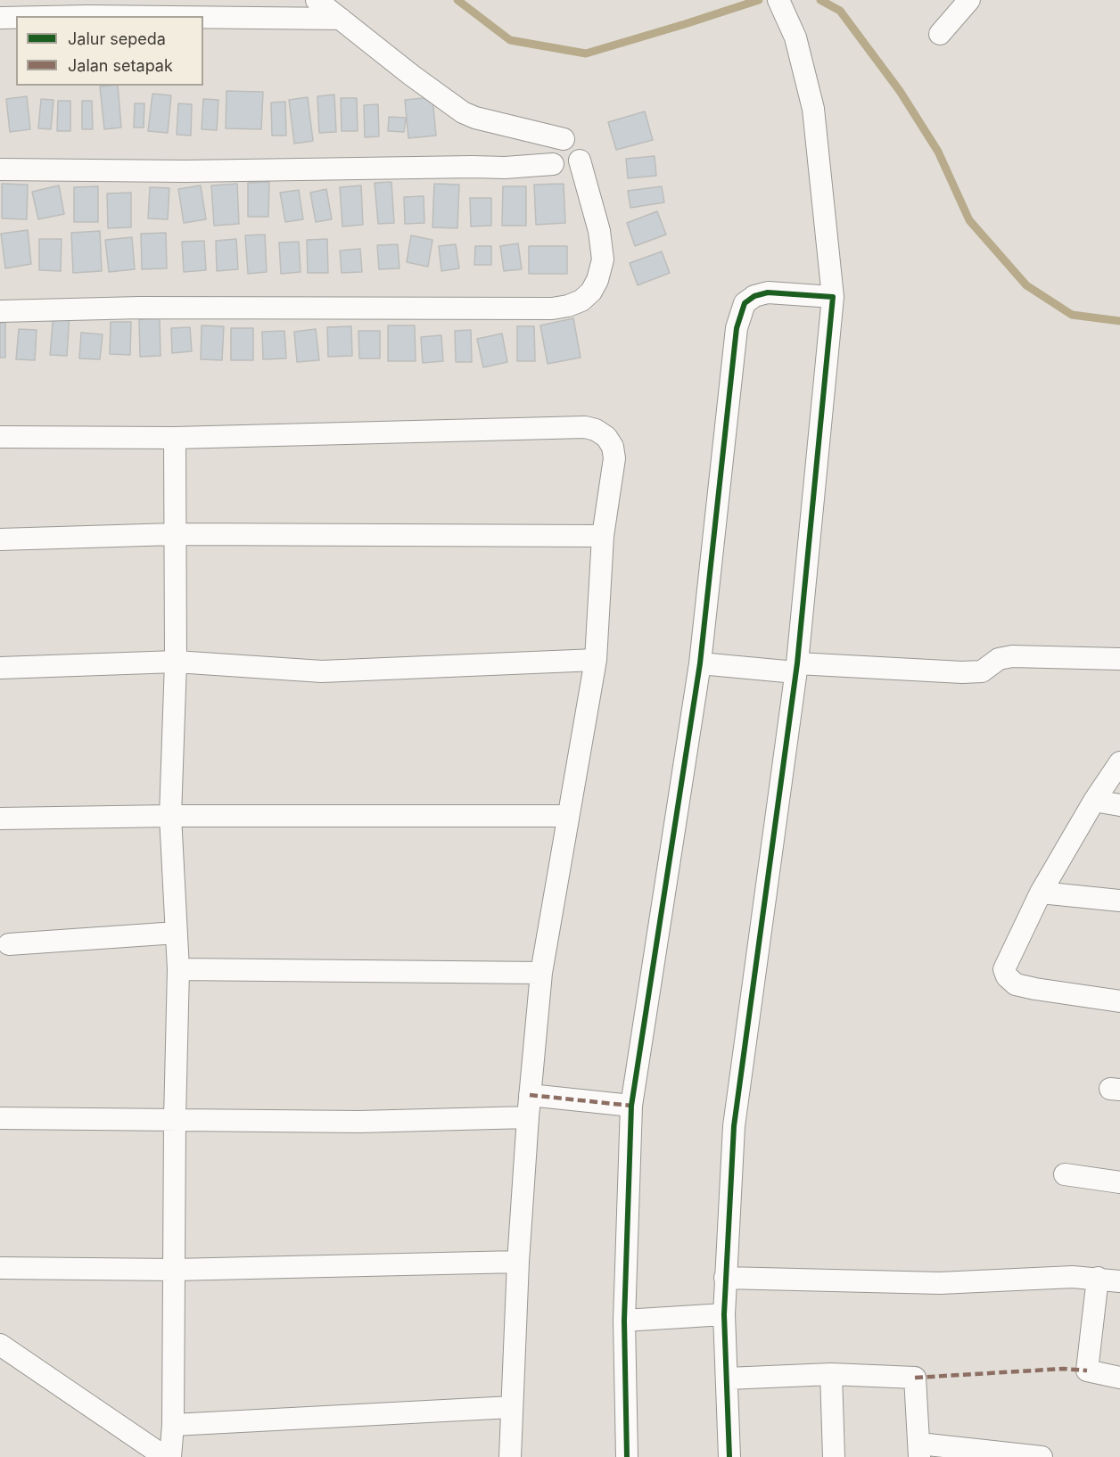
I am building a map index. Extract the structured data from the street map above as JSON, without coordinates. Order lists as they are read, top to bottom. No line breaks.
{"legend":["Jalur sepeda","Jalan setapak"]}
